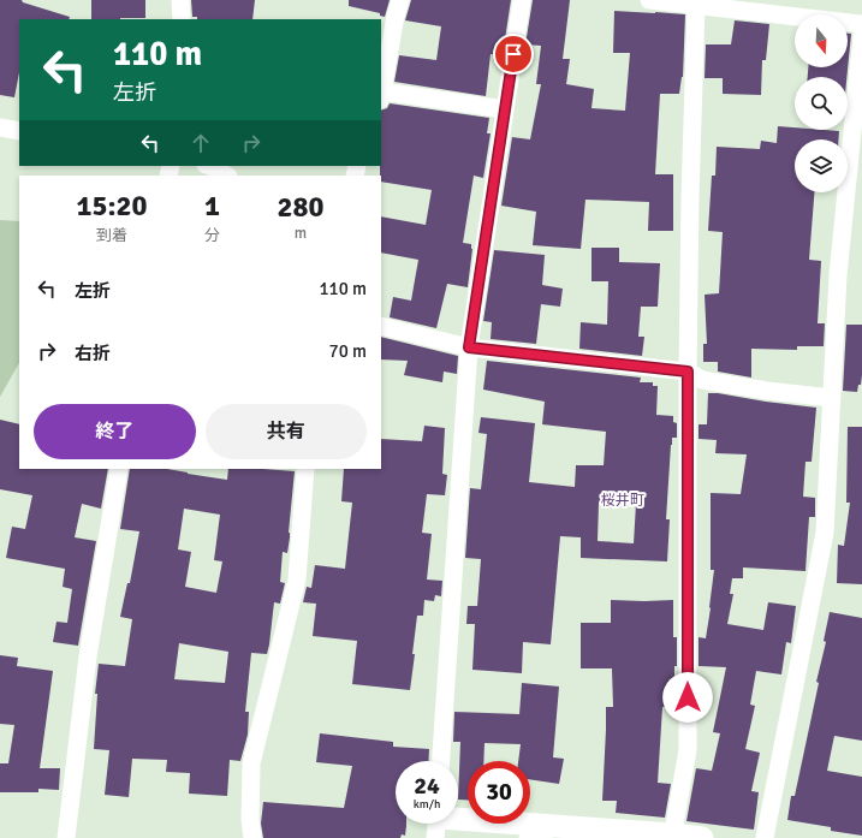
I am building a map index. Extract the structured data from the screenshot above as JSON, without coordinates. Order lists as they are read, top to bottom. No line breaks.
{"districts":["桜井町"],"north":"bottom","page":{"turn":["110 m","左折"],"eta":["15:20","到着","1","分","280","m"],"list":[{"name":"左折","value":"110 m"},{"name":"右折","value":"70 m"}],"buttons":["終了","共有"],"speed":"24 km/h","limit":"30"}}
